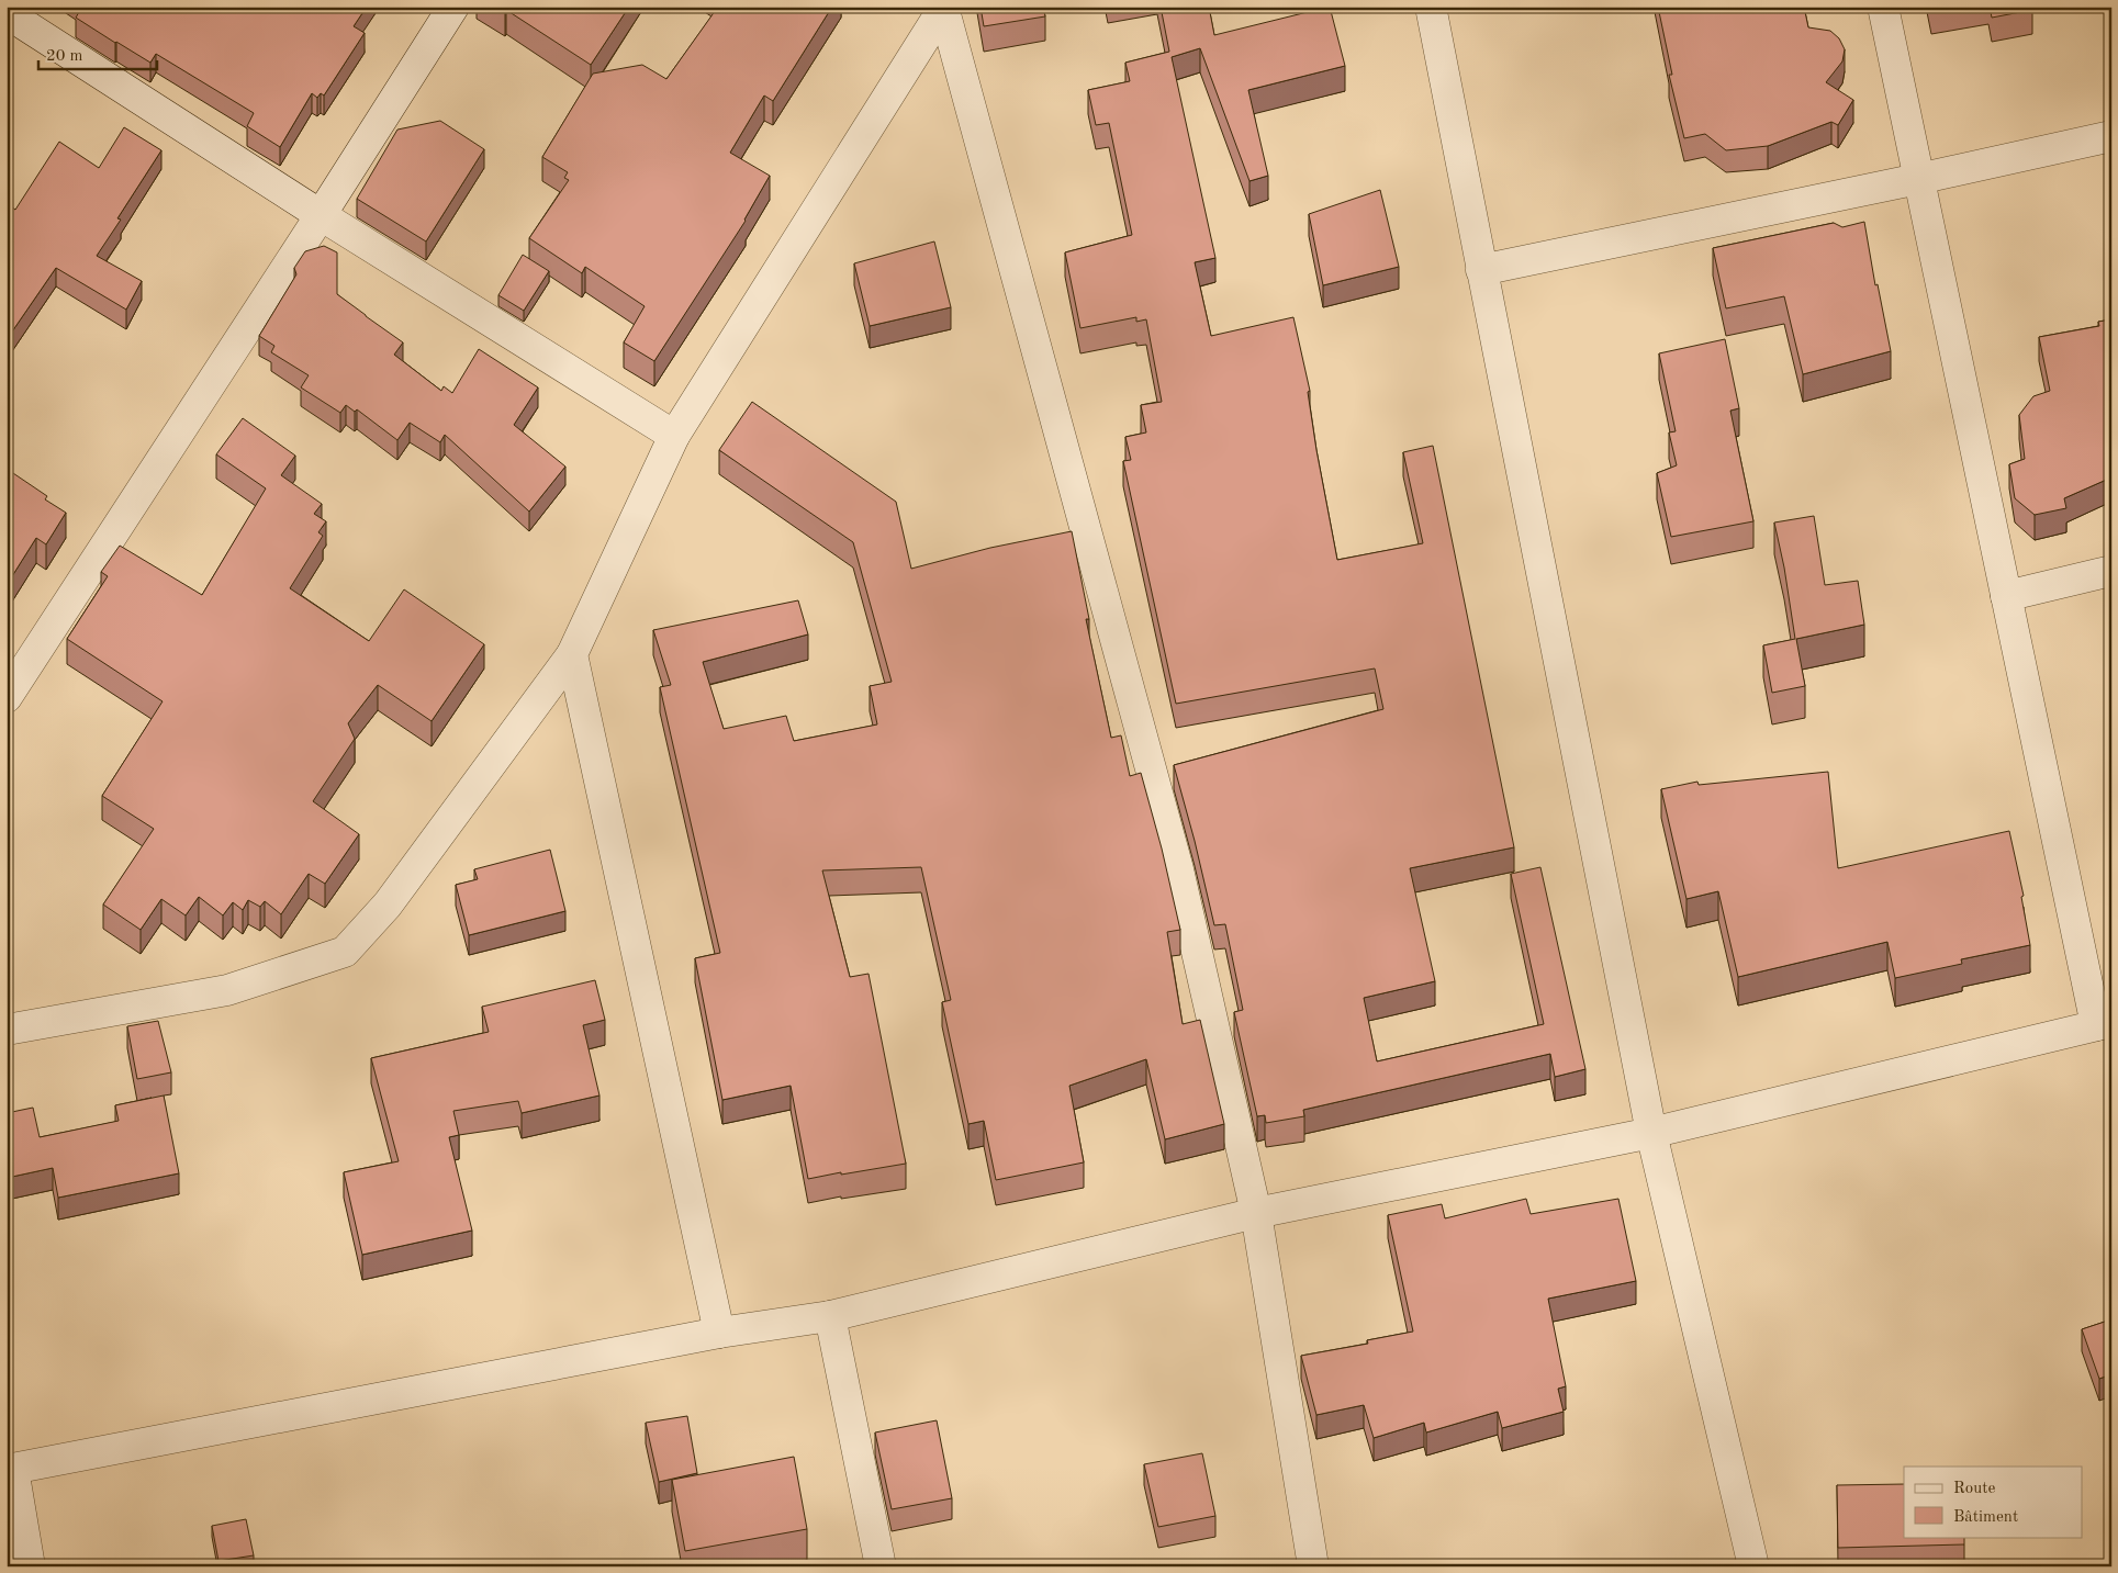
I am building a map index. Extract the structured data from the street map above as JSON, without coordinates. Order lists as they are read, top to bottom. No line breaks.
{"legend":["Route","Bâtiment"],"scale_bar":"20 m"}
